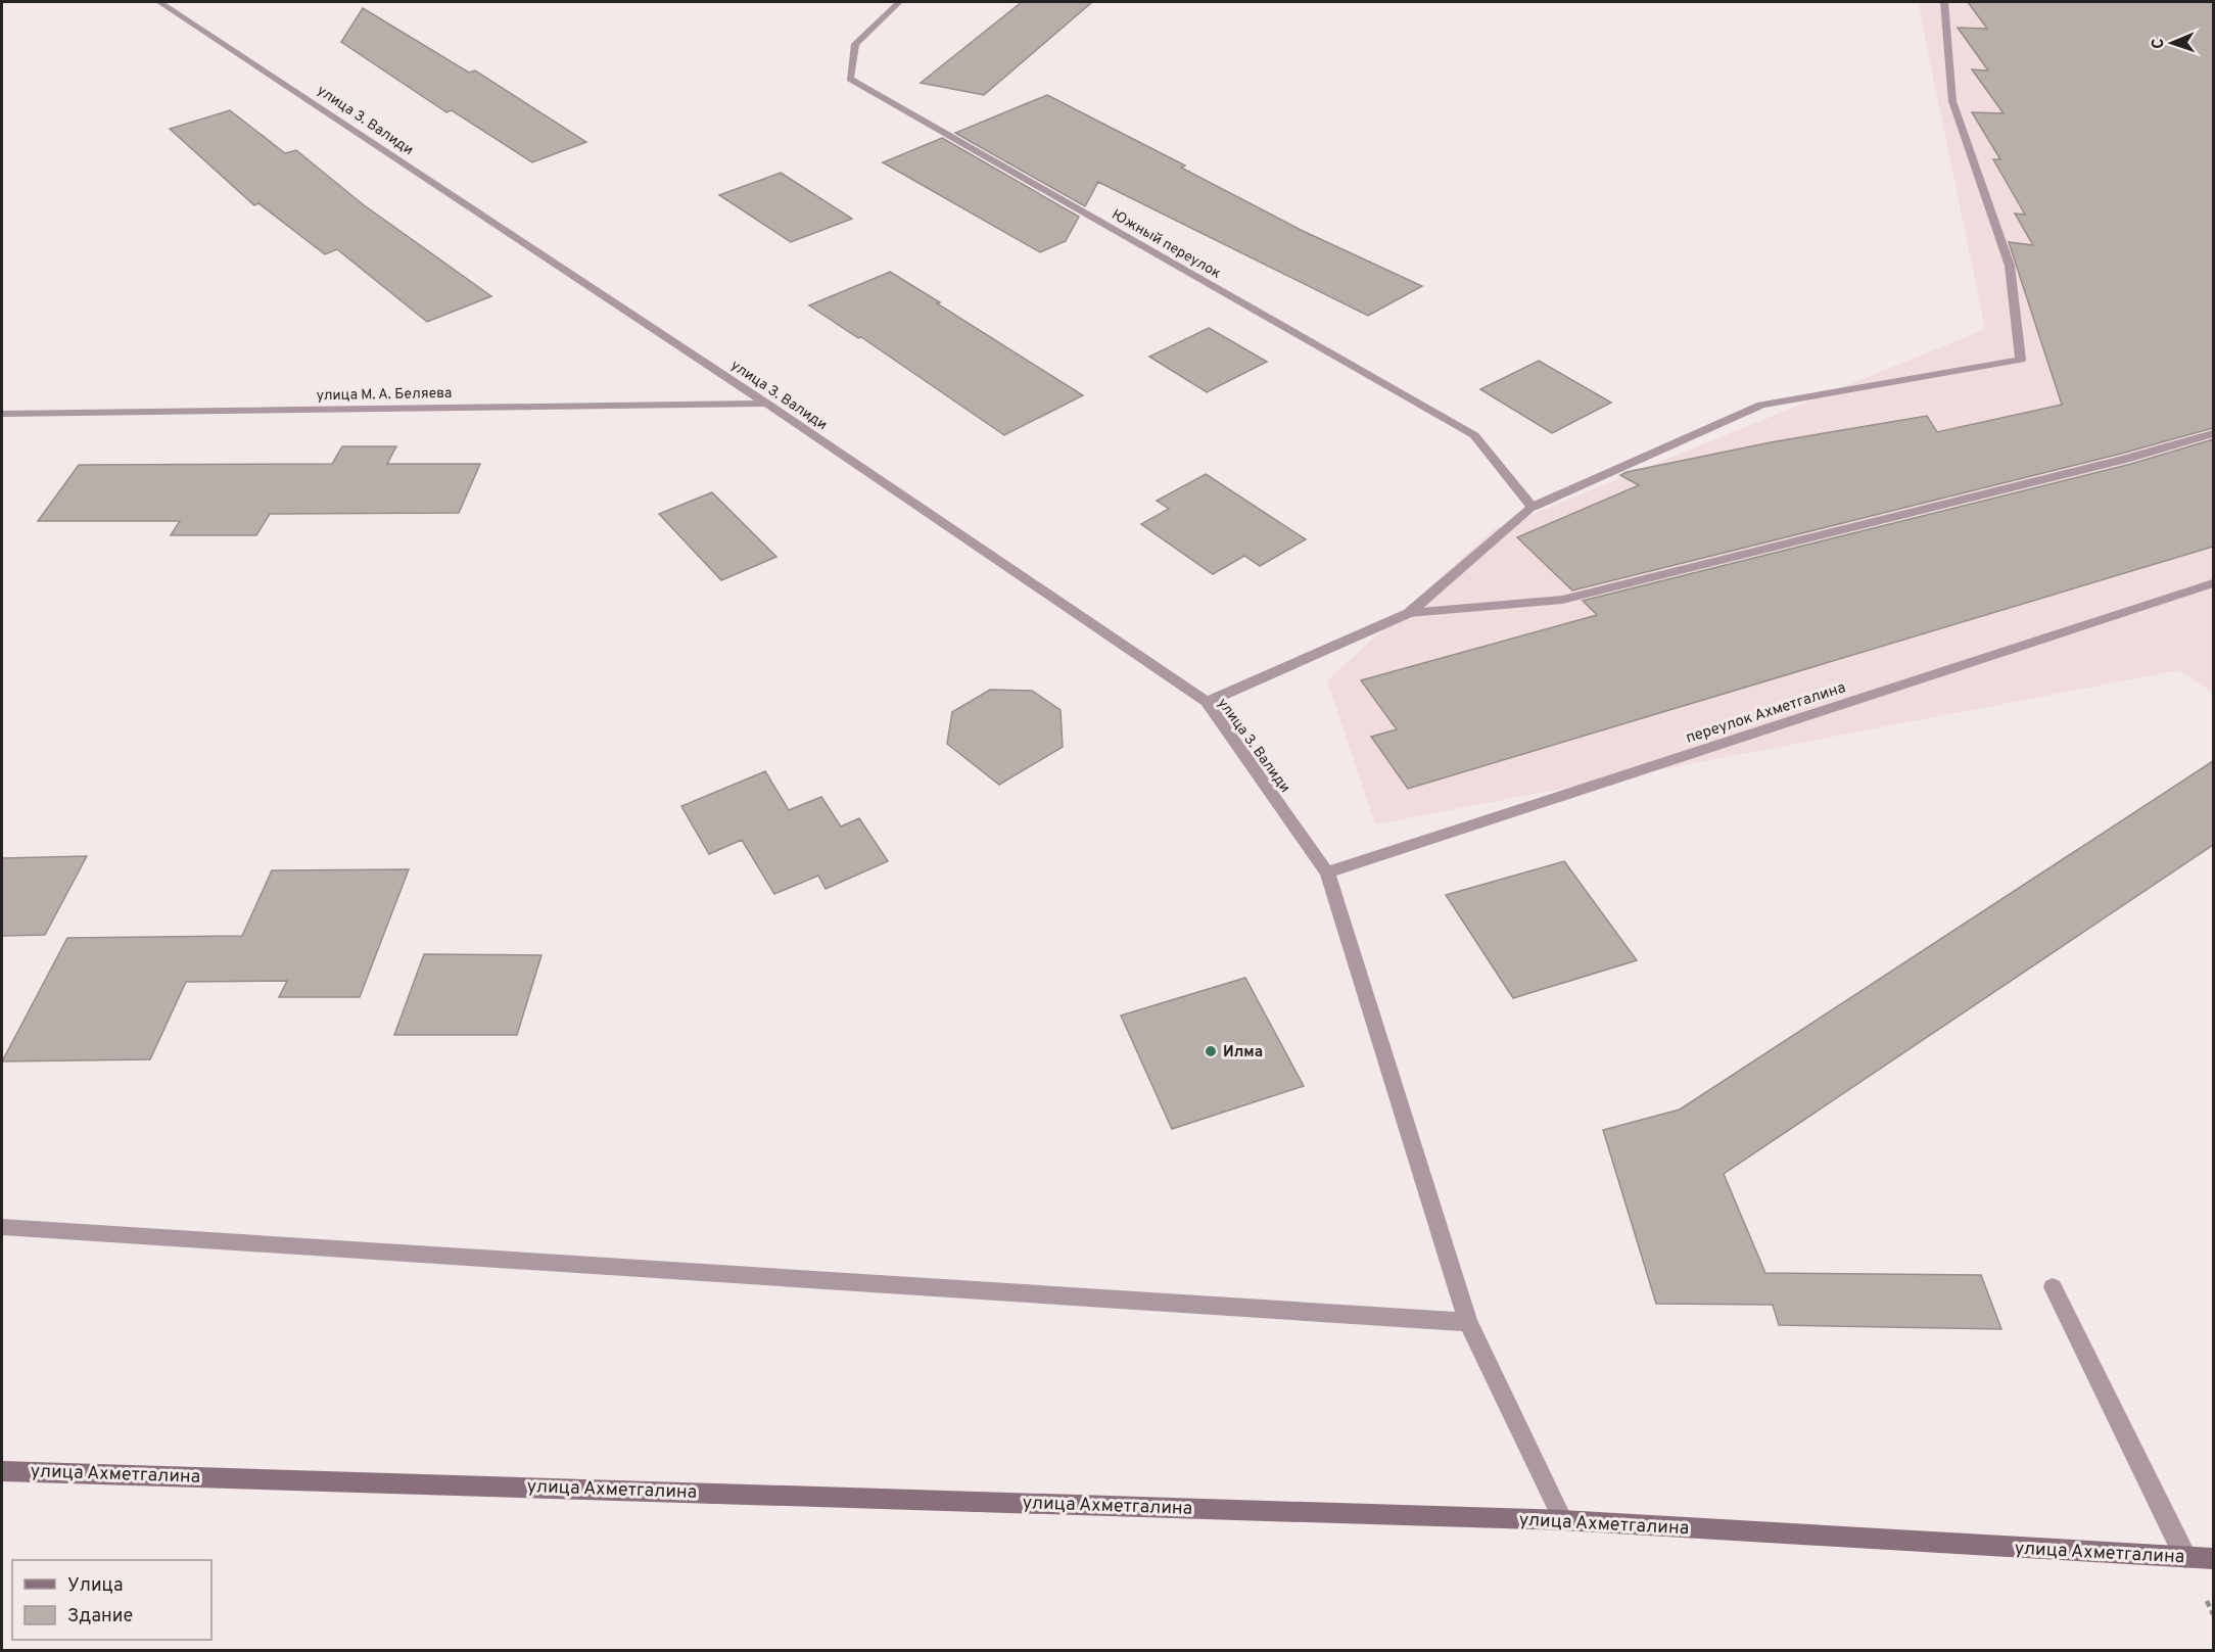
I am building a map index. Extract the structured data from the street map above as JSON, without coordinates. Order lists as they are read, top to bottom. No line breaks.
{"streets":{"main road":["улица Ахметгалина"],"street":["улица З. Валиди","Южный переулок","улица М. А. Беляева","переулок Ахметгалина"]},"crossings":[["улица З. Валиди","улица М. А. Беляева"],["улица З. Валиди","переулок Ахметгалина"],["улица З. Валиди","улица Ахметгалина"]],"places":["Илма"],"legend":["Улица","Здание"],"north":"left"}
